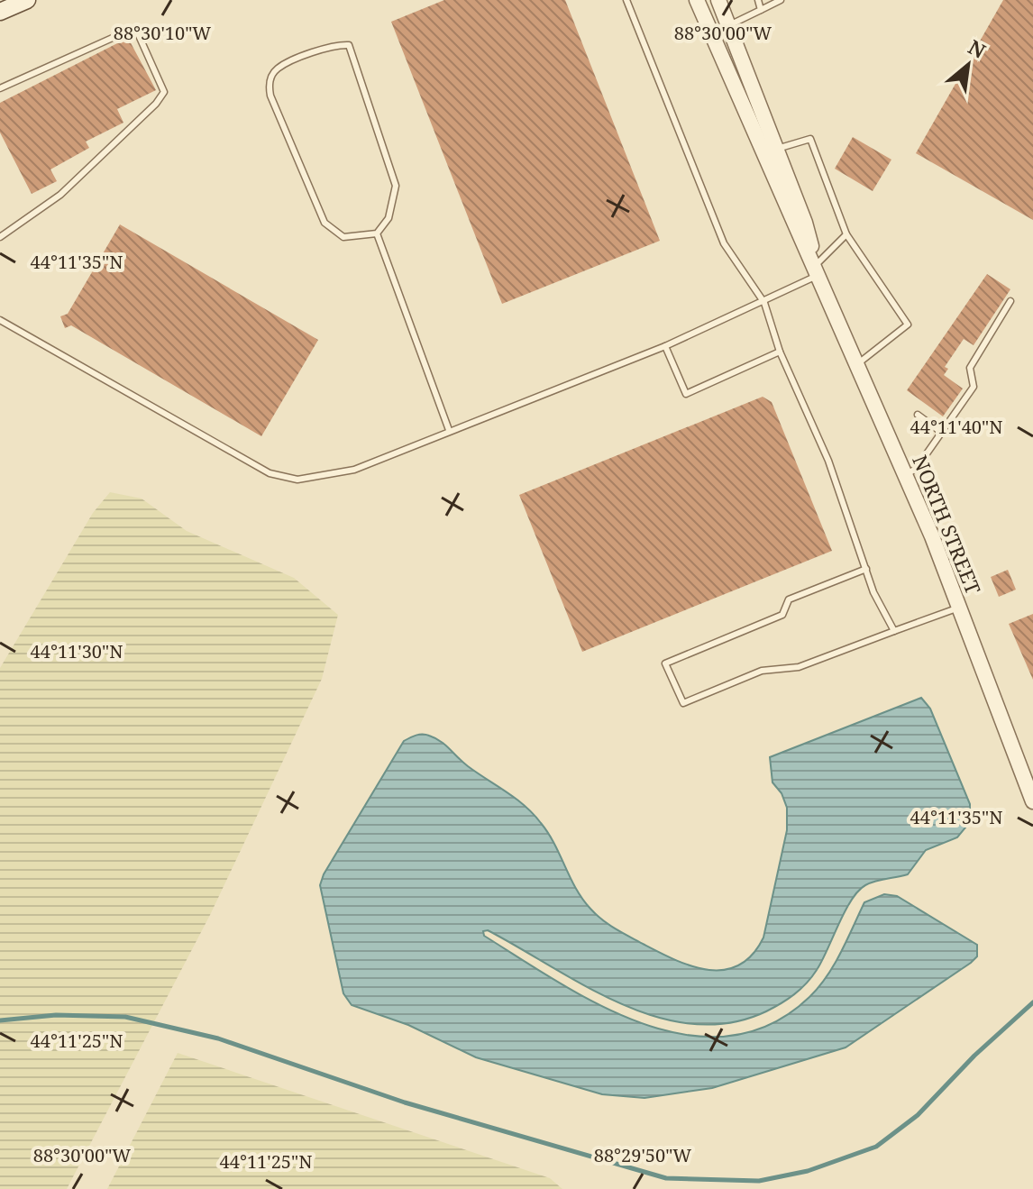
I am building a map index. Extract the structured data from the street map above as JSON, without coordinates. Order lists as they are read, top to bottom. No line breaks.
{"streets":{"street":["NORTH STREET"]},"north":"top right","coordinates":["88°30'10\"W","88°30'00\"W","44°11'35\"N","44°11'40\"N","44°11'30\"N","44°11'25\"N","88°29'50\"W"]}
